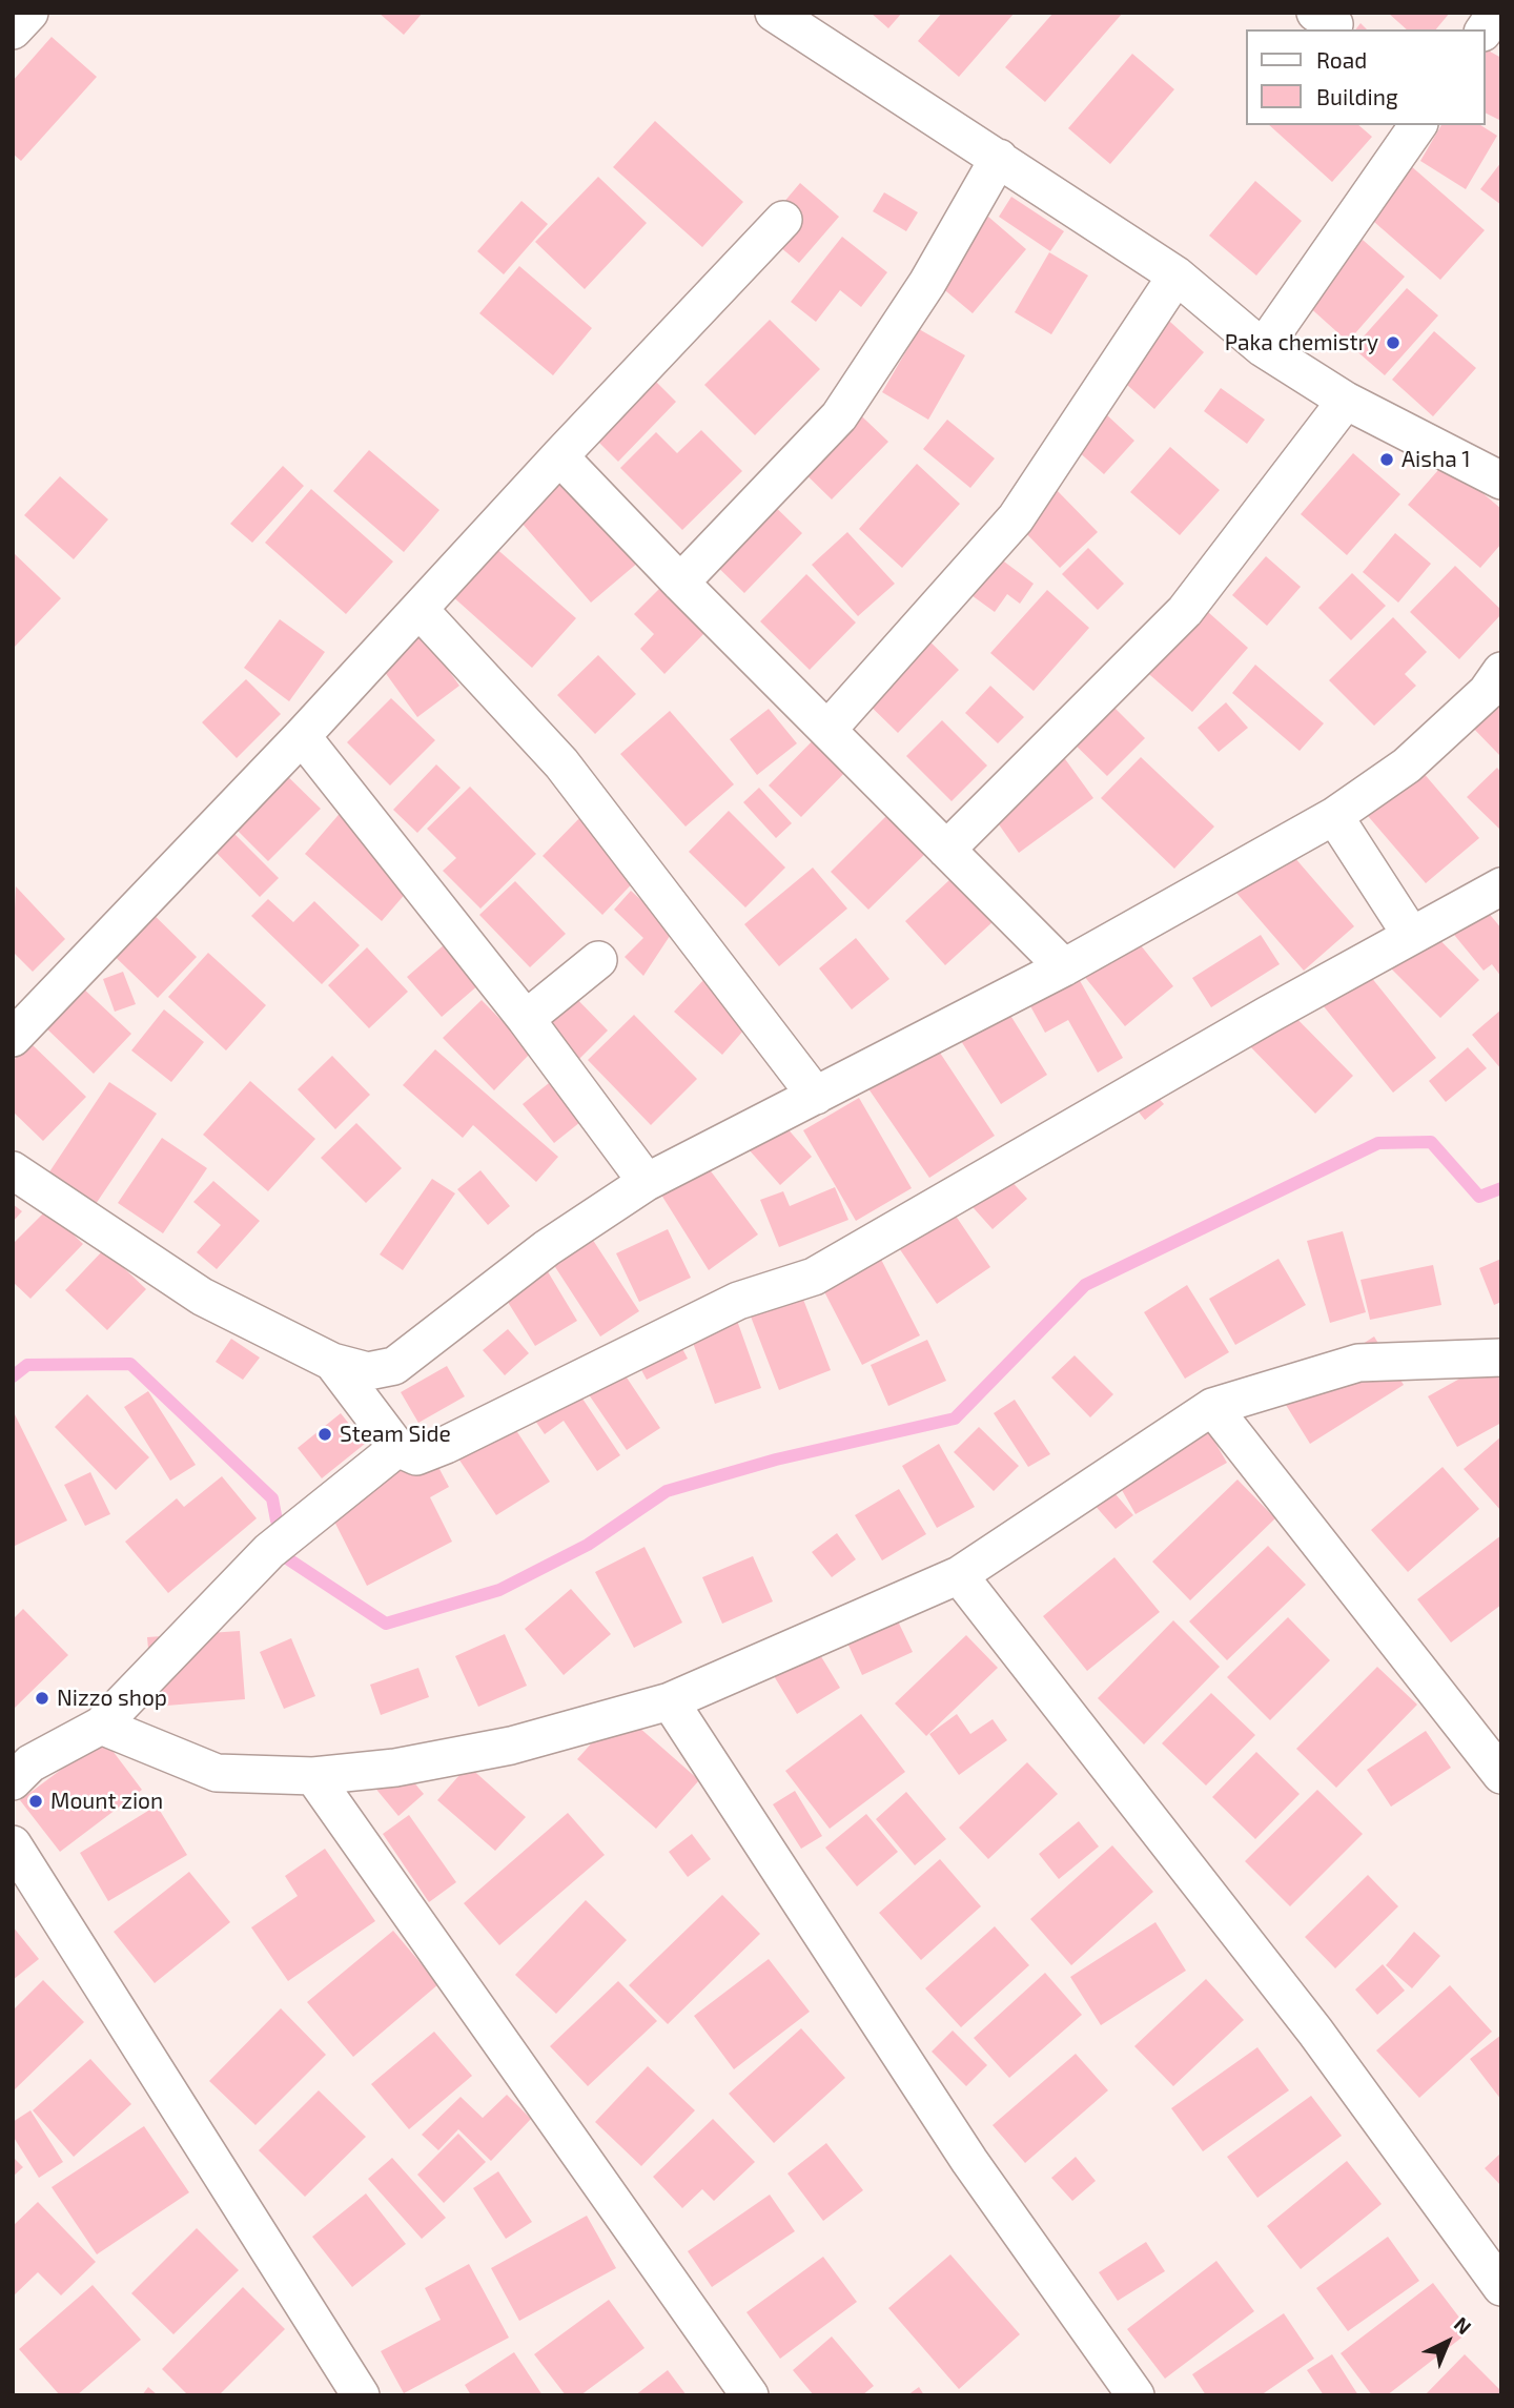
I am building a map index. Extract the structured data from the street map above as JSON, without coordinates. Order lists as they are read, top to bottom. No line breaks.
{"places":["Paka chemistry","Aisha 1","Steam Side","Nizzo shop","Mount zion"],"legend":["Road","Building"],"north":"top right"}
